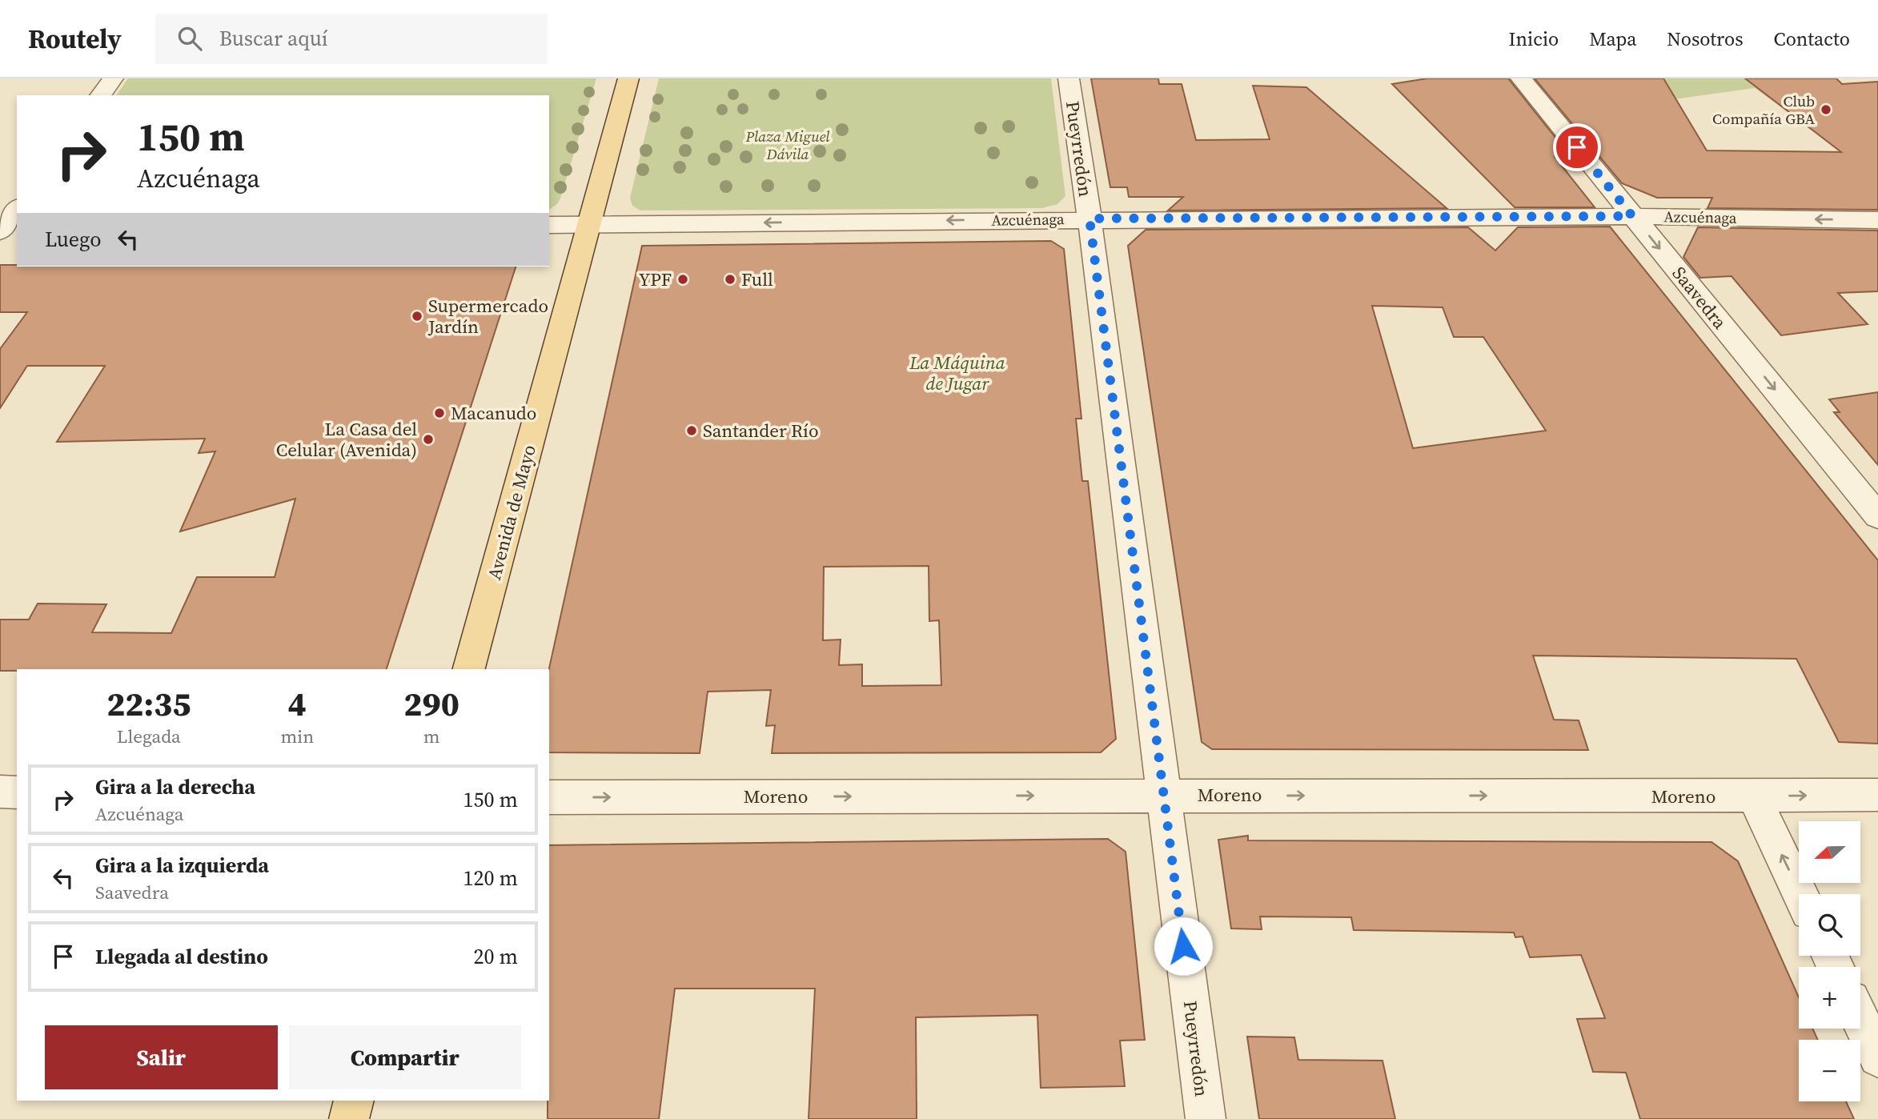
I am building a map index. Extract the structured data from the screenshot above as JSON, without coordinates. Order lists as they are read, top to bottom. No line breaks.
{"streets":{"main road":["Avenida de Mayo"],"street":["Pueyrredón","Azcuénaga","Saavedra","Moreno"]},"crossings":[["Pueyrredón","Azcuénaga"],["Pueyrredón","Moreno"],["Azcuénaga","Saavedra"],["Azcuénaga","Avenida de Mayo"]],"one_way":["Azcuénaga","Saavedra","Moreno"],"parks":["Plaza Miguel Dávila","La Máquina de Jugar"],"places":["Club Compañía GBA","YPF","Full","Supermercado Jardín","Macanudo","Santander Río","La Casa del Celular (Avenida)"],"north":"left","page":{"header":"Routely","search":"Buscar aquí","nav":["Inicio","Mapa","Nosotros","Contacto"],"turn":["150 m","Azcuénaga"],"then":"Luego","eta":["22:35","Llegada","4","min","290","m"],"list":[{"name":"Gira a la derecha","note":"Azcuénaga","value":"150 m"},{"name":"Gira a la izquierda","note":"Saavedra","value":"120 m"},{"name":"Llegada al destino","value":"20 m"}],"map_buttons":["+","−"],"buttons":["Salir","Compartir"]}}
